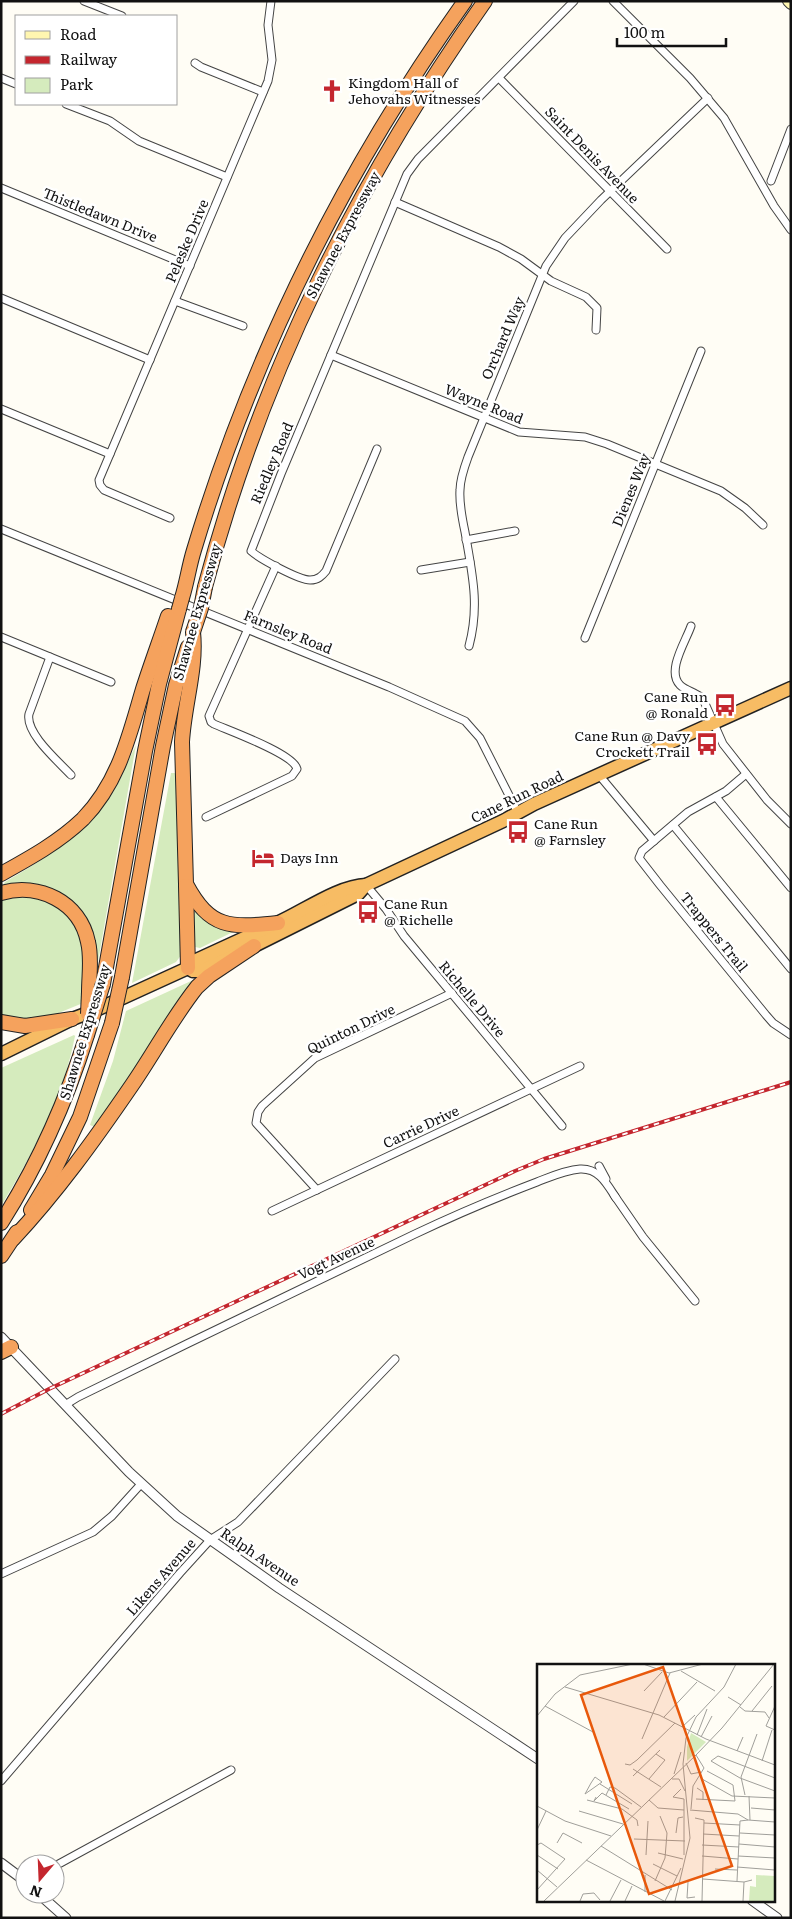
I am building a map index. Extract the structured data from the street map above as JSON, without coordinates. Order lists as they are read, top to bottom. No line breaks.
{"streets":{"highway":["Shawnee Expressway","Cane Run Road"],"street":["Saint Denis Avenue","Thistledawn Drive","Peleske Drive","Orchard Way","Wayne Road","Riedley Road","Dienes Way","Farnsley Road","Trappers Trail","Richelle Drive","Quinton Drive","Carrie Drive","Vogt Avenue","Ralph Avenue","Likens Avenue"]},"crossings":[["Saint Denis Avenue","Orchard Way"],["Saint Denis Avenue","Riedley Road"],["Thistledawn Drive","Peleske Drive"],["Orchard Way","Wayne Road"],["Wayne Road","Riedley Road"],["Wayne Road","Dienes Way"],["Farnsley Road","Cane Run Road"],["Cane Run Road","Richelle Drive"],["Richelle Drive","Quinton Drive"],["Richelle Drive","Carrie Drive"],["Quinton Drive","Carrie Drive"],["Vogt Avenue","Ralph Avenue"],["Ralph Avenue","Likens Avenue"]],"places":{"church":["Kingdom Hall of Jehovahs Witnesses"],"bus stop":["Cane Run @ Ronald","Cane Run @ Davy Crockett Trail","Cane Run @ Farnsley","Cane Run @ Richelle"],"hotel":["Days Inn"]},"legend":["Road","Railway","Park"],"scale_bar":"100 m","north":"bottom"}
